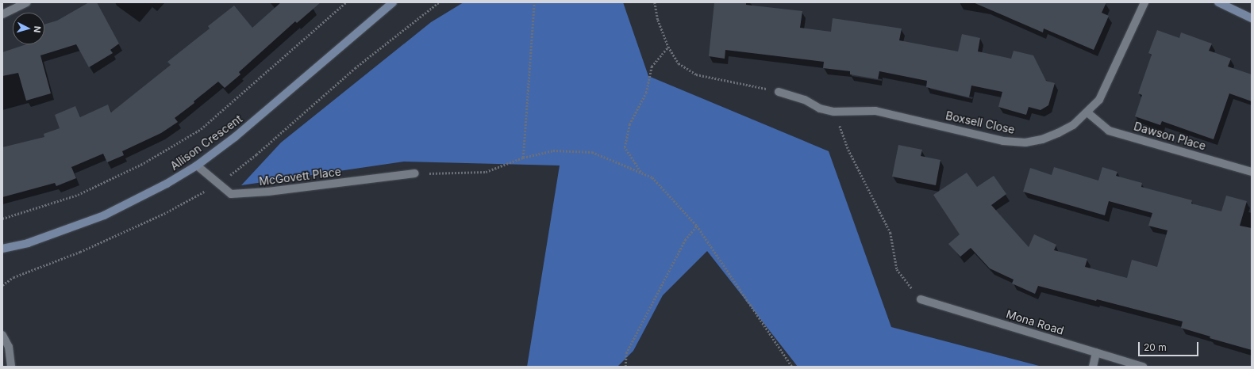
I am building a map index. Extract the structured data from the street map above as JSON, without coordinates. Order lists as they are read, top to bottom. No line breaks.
{"streets":{"street":["Boxsell Close","Dawson Place","Allison Crescent","McGovett Place","Mona Road"]},"crossings":[["Boxsell Close","Dawson Place"],["Allison Crescent","McGovett Place"]],"scale_bar":"20 m","north":"right"}
